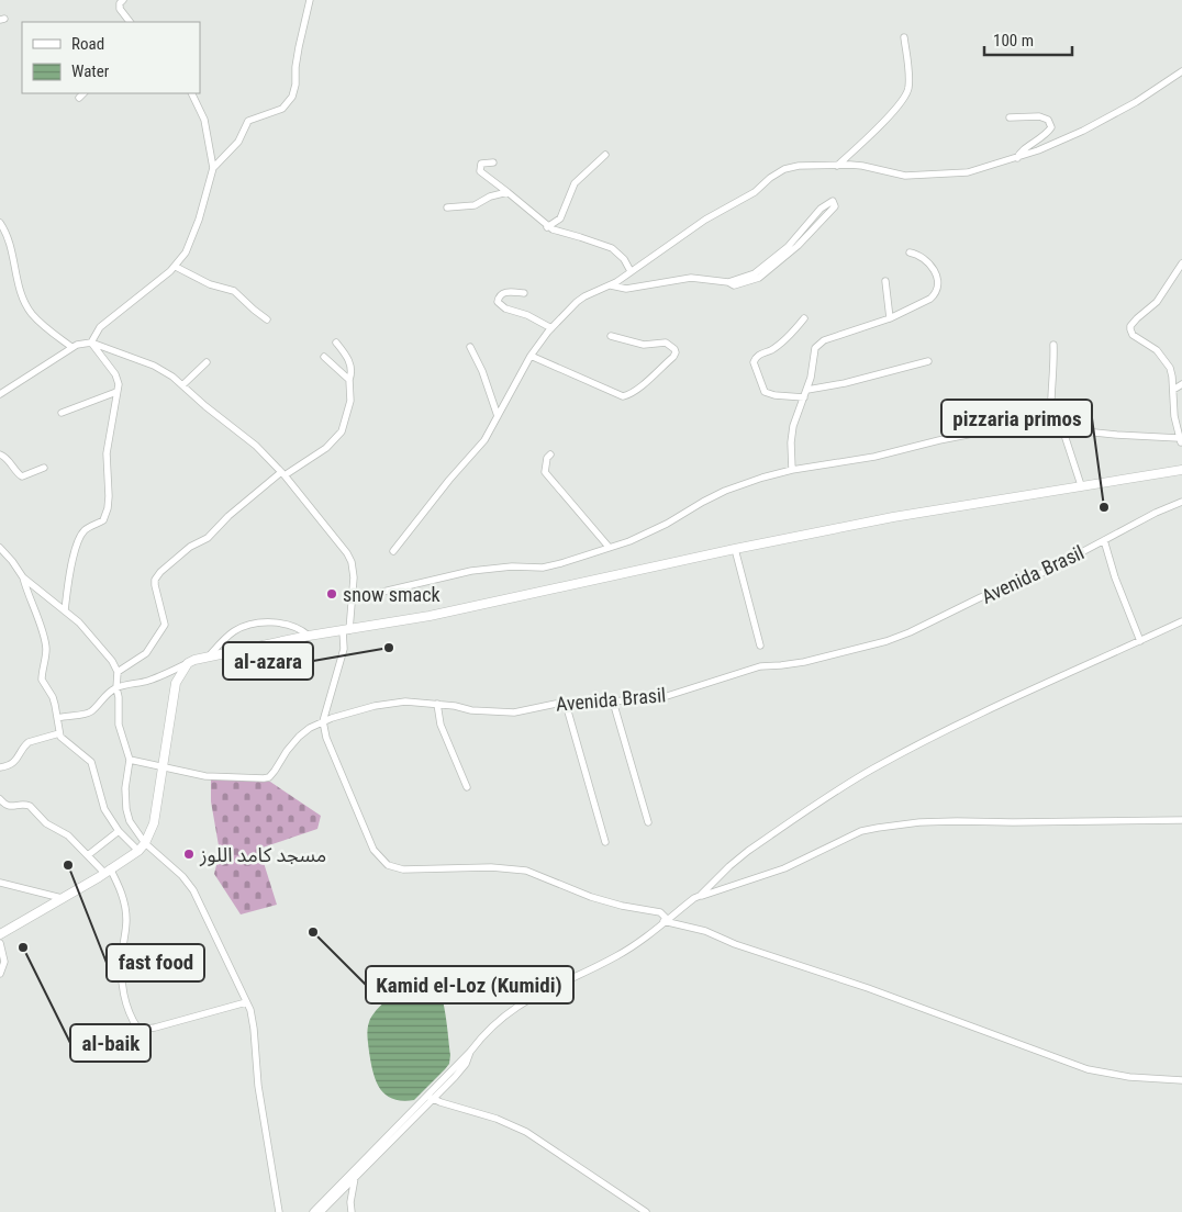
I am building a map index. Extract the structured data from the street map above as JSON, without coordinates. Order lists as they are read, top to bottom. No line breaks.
{"streets":{"street":["Avenida Brasil"]},"places":["pizzaria primos","snow smack","al-azara","مسجد كامد اللوز","fast food","Kamid el-Loz (Kumidi)","al-baik"],"legend":["Road","Water"],"scale_bar":"100 m"}
